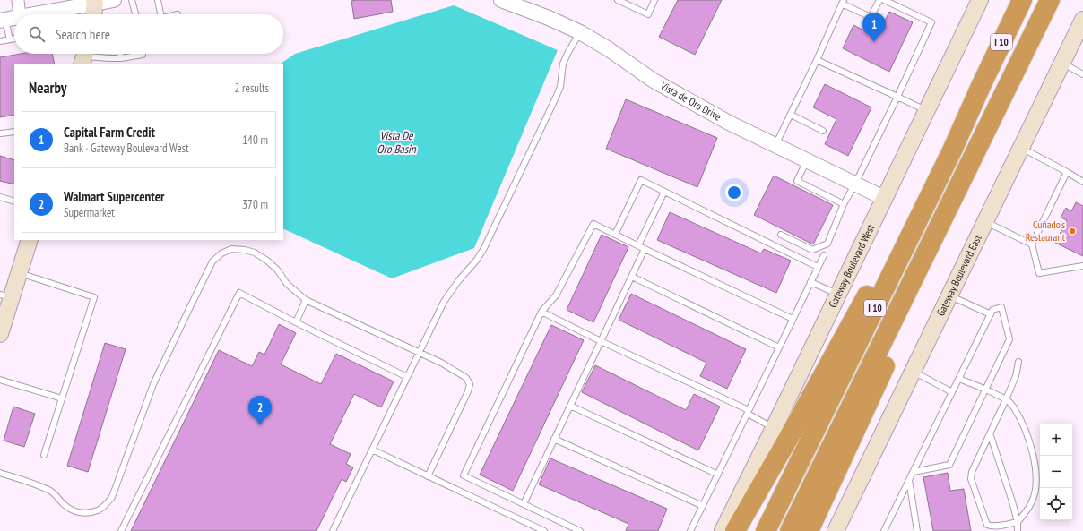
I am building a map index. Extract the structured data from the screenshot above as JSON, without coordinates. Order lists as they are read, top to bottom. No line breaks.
{"streets":{"highway":["I 10"],"main road":["Gateway Boulevard West","Gateway Boulevard East"],"street":["Vista de Oro Drive"]},"crossings":[["Vista de Oro Drive","Gateway Boulevard West"]],"water":["Vista De Oro Basin"],"places":["Cuñado's Restaurant"],"page":{"pins":["1","2"],"search":"Search here","heading":["Nearby","2 results"],"list":[{"mark":"1","name":"Capital Farm Credit","note":"Bank · Gateway Boulevard West","value":"140 m"},{"mark":"2","name":"Walmart Supercenter","note":"Supermarket","value":"370 m"}],"map_buttons":["+","−"]}}
